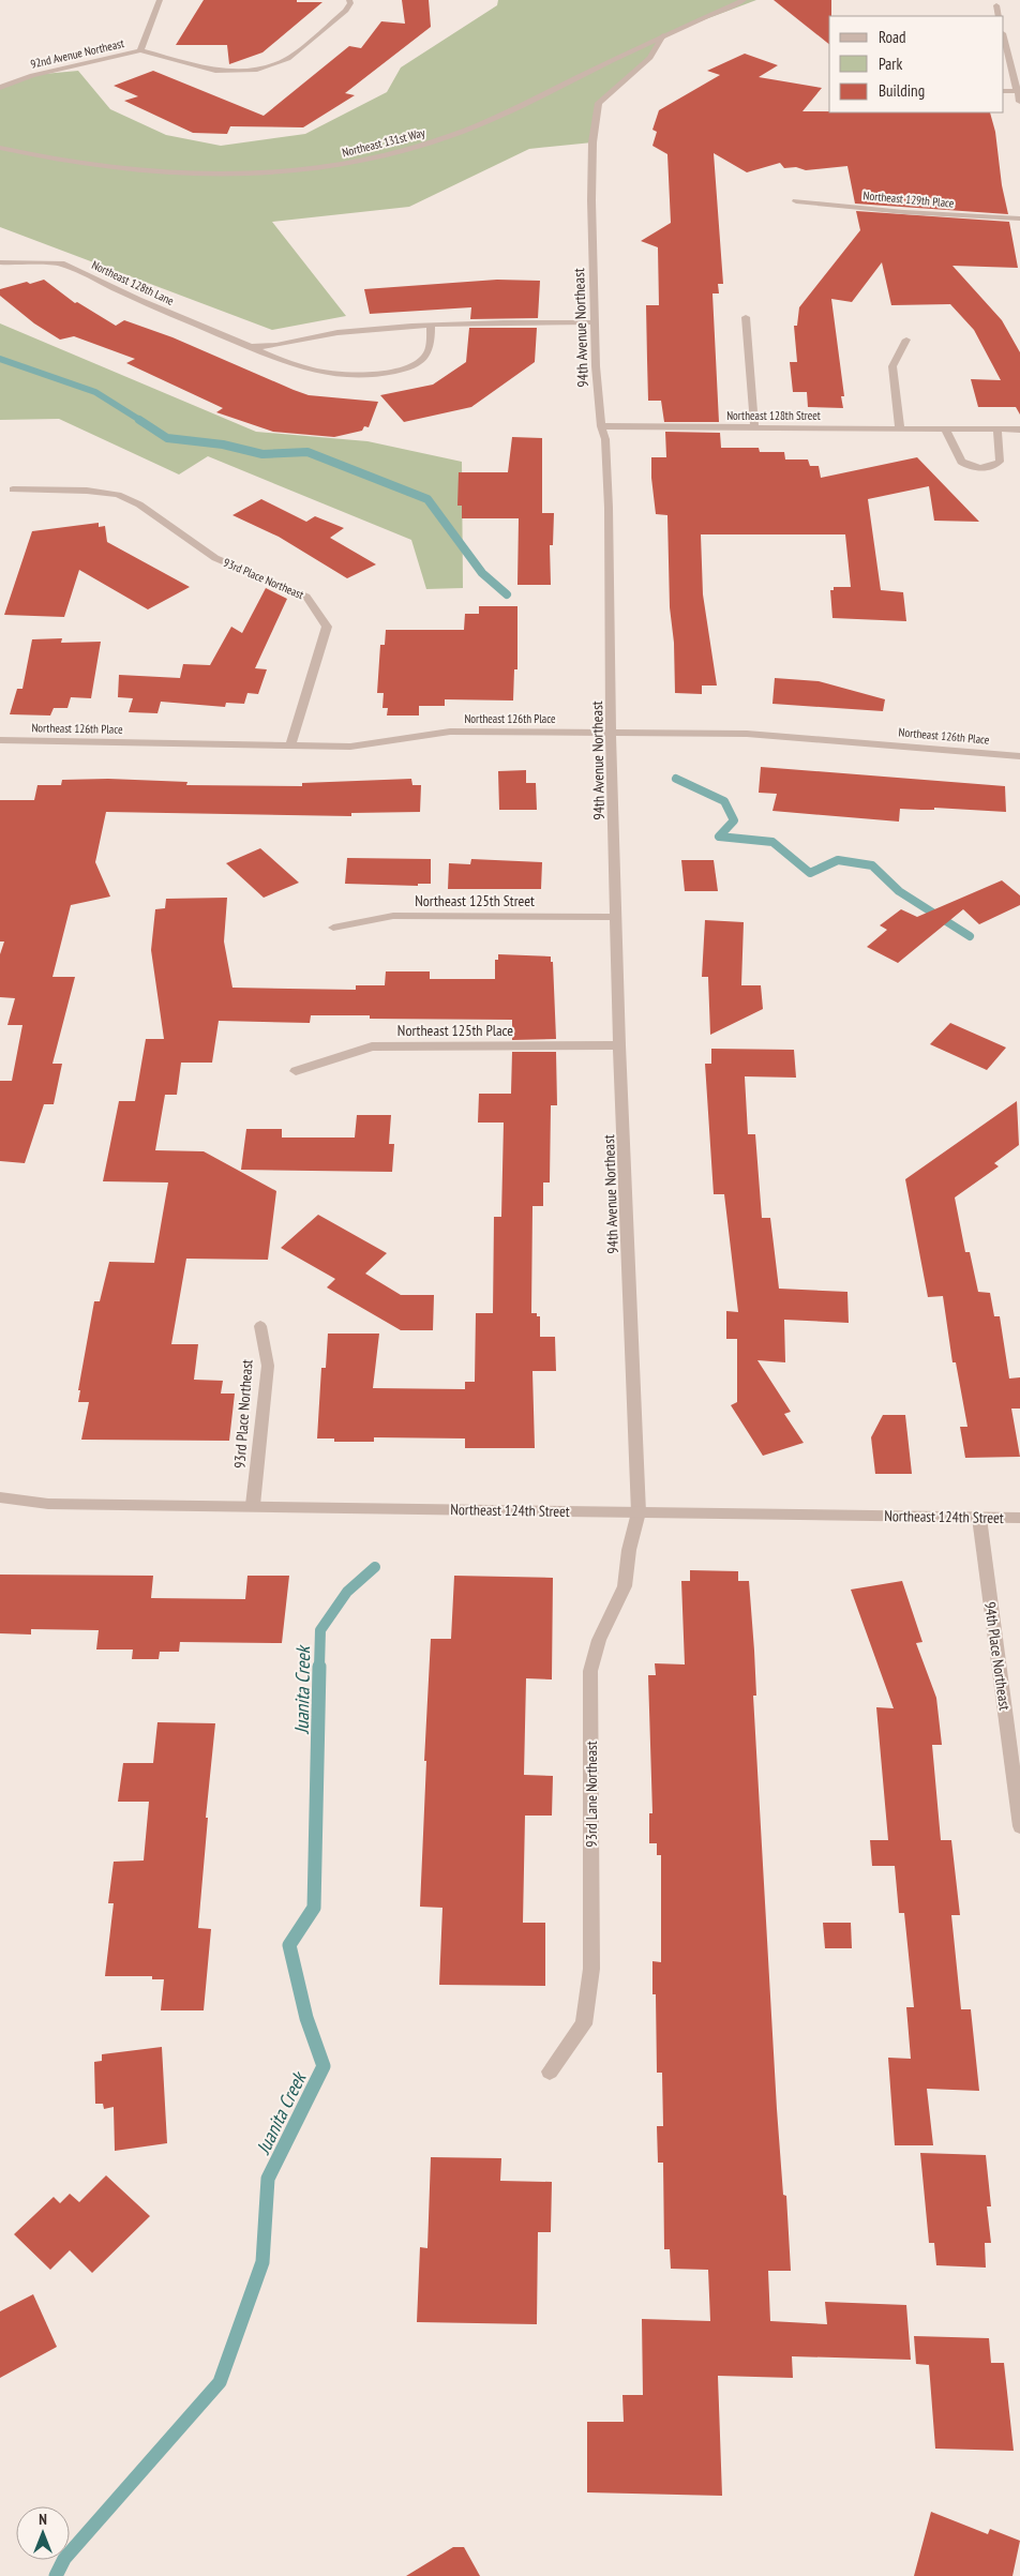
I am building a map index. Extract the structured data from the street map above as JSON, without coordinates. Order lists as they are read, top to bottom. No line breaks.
{"streets":{"street":["92nd Avenue Northeast","Northeast 131st Way","Northeast 129th Place","Northeast 128th Lane","94th Avenue Northeast","Northeast 128th Street","93rd Place Northeast","Northeast 126th Place","Northeast 125th Street","Northeast 125th Place","Northeast 124th Street","94th Place Northeast","93rd Lane Northeast"]},"crossings":[["Northeast 131st Way","94th Avenue Northeast"],["Northeast 128th Lane","94th Avenue Northeast"],["94th Avenue Northeast","Northeast 128th Street"],["94th Avenue Northeast","Northeast 126th Place"],["94th Avenue Northeast","Northeast 125th Street"],["94th Avenue Northeast","Northeast 125th Place"],["94th Avenue Northeast","Northeast 124th Street"],["94th Avenue Northeast","93rd Lane Northeast"],["93rd Place Northeast","Northeast 126th Place"],["93rd Place Northeast","Northeast 124th Street"],["Northeast 124th Street","94th Place Northeast"],["Northeast 124th Street","93rd Lane Northeast"]],"water":["Juanita Creek"],"legend":["Road","Park","Building"],"north":"top"}
